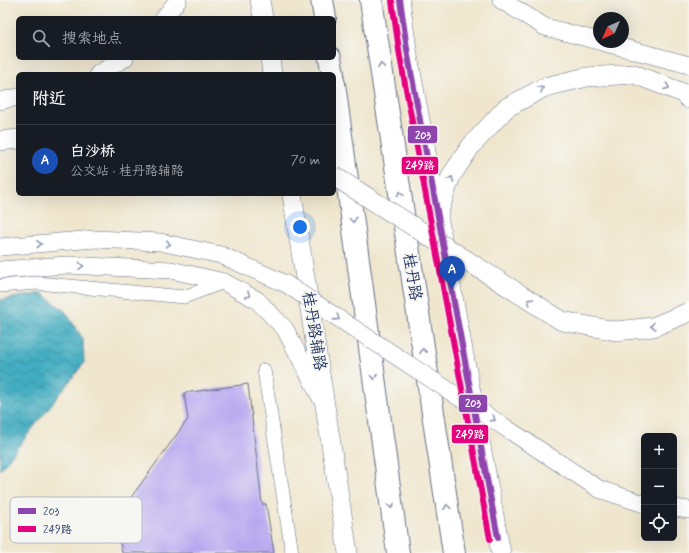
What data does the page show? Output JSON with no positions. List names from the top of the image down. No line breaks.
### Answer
{"streets":{"highway":["桂丹路"],"main road":["桂丹路辅路"]},"lines":["transit line 203","transit line 249路"],"legend":["203","249路"],"north":"bottom left","page":{"search":"搜索地点","heading":"附近","list":[{"mark":"A","name":"白沙桥","note":"公交站 · 桂丹路辅路","value":"70 m"}],"pins":"A","map_buttons":["+","−"]}}
